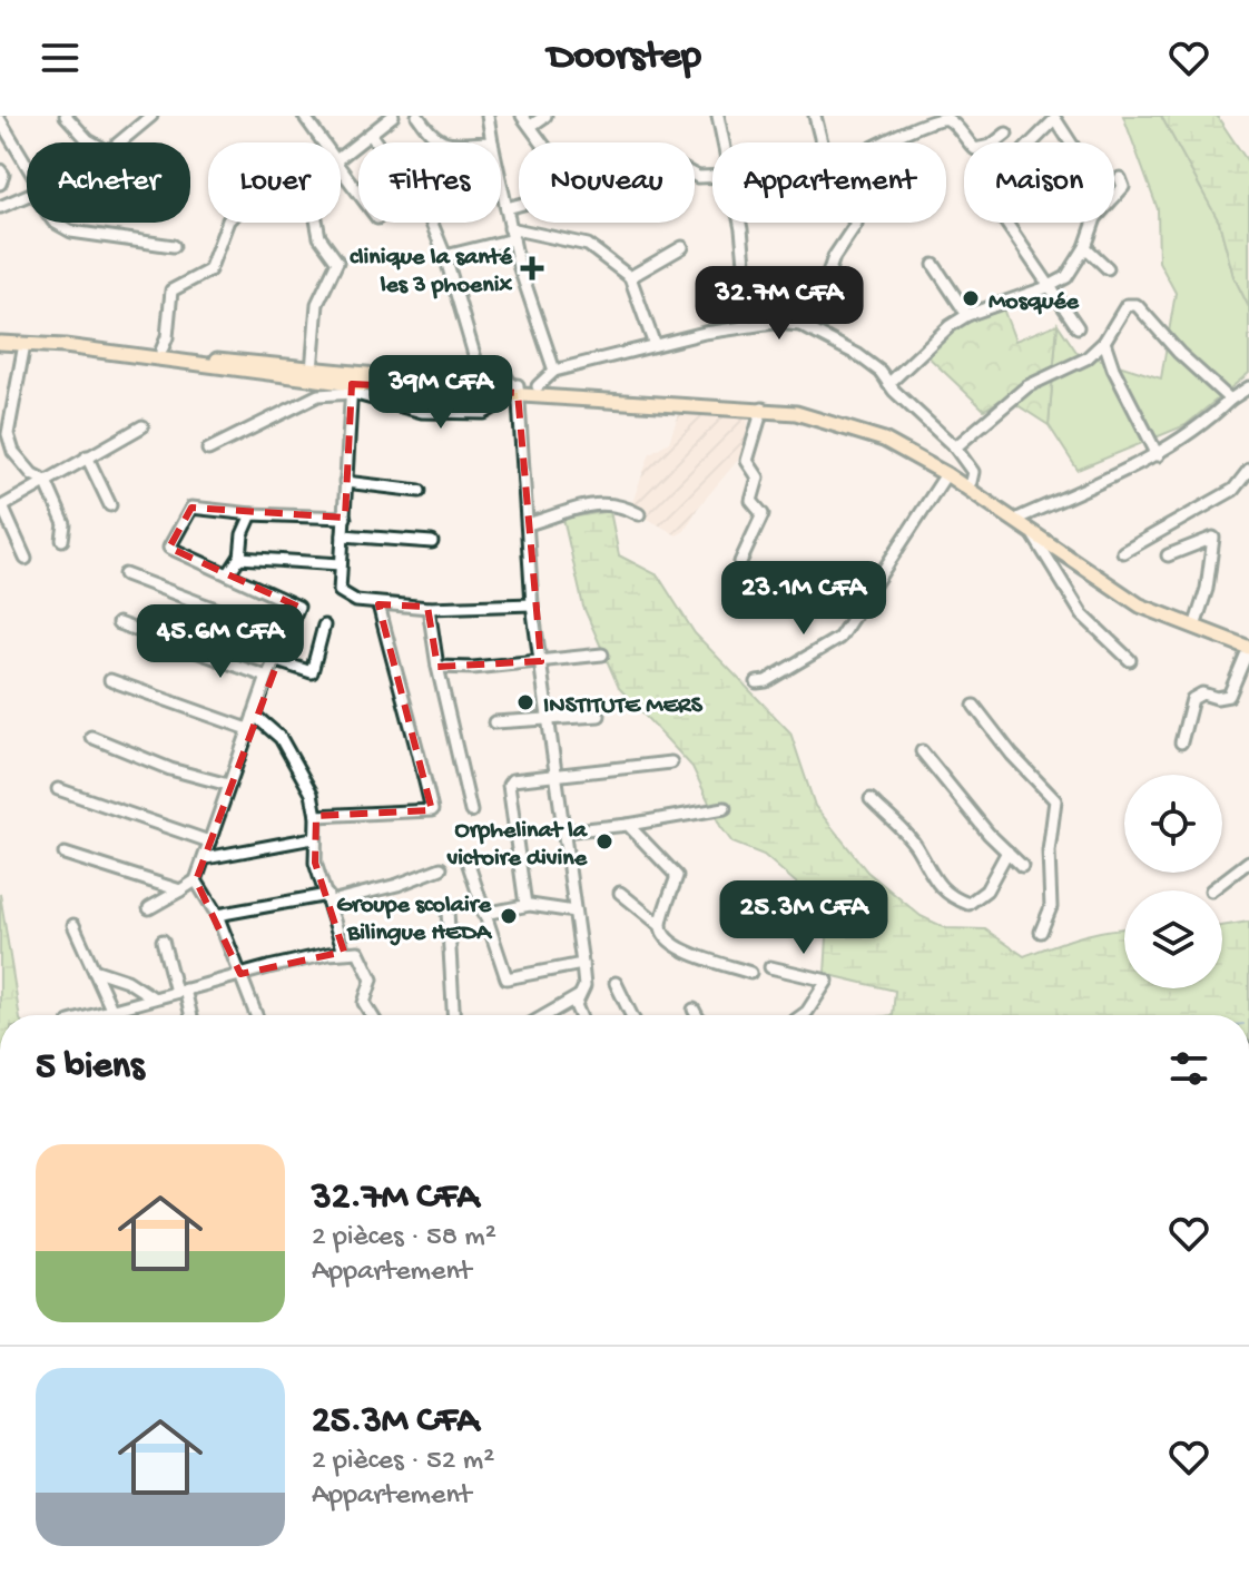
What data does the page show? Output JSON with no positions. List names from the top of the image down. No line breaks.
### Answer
{"places":{"health":["clinique la santé les 3 phoenix"],"other":["Mosquée","INSTITUTE MERS","Orphelinat la victoire divine","Groupe scolaire Bilingue HEDA"]},"page":{"header":"Doorstep","chip":["Acheter","Louer","Filtres","Nouveau","Appartement","Maison"],"price":["32.7M CFA","39M CFA","23.1M CFA","45.6M CFA","25.3M CFA"],"heading":"5 biens","list":[{"name":"32.7M CFA","note":"2 pièces · 58 m² · Appartement"},{"name":"25.3M CFA","note":"2 pièces · 52 m² · Appartement"}]}}
